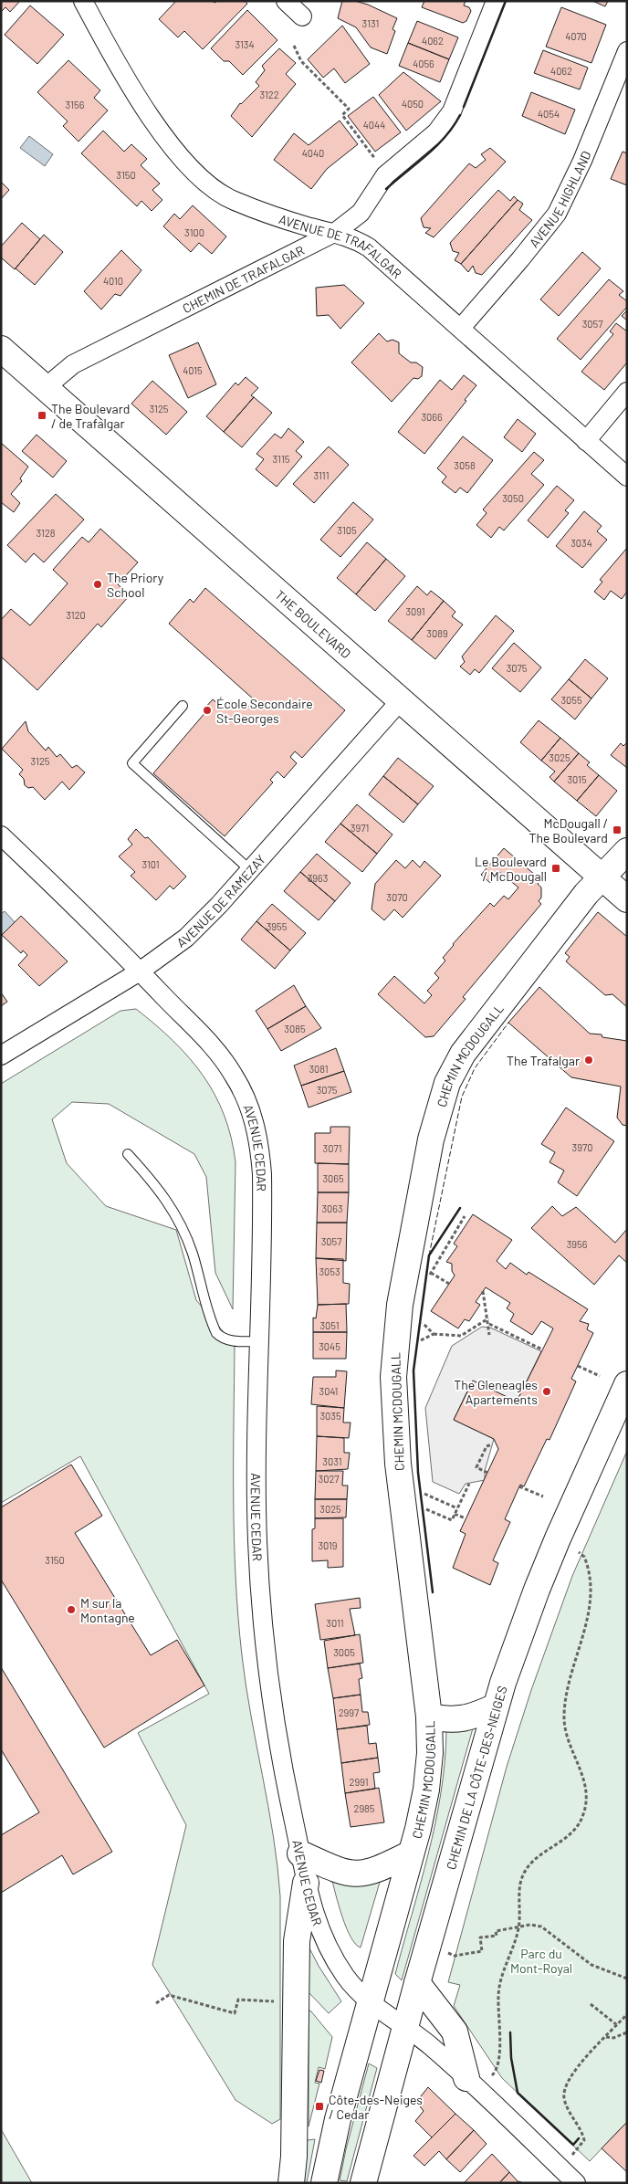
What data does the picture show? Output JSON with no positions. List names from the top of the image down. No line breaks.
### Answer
{"streets":{"main road":["THE BOULEVARD","CHEMIN MCDOUGALL","CHEMIN DE LA CÔTE-DES-NEIGES"],"street":["AVENUE HIGHLAND","AVENUE DE TRAFALGAR","CHEMIN DE TRAFALGAR","AVENUE DE RAMEZAY","AVENUE CEDAR"]},"crossings":[["AVENUE HIGHLAND","AVENUE DE TRAFALGAR"],["AVENUE DE TRAFALGAR","CHEMIN DE TRAFALGAR"],["CHEMIN DE TRAFALGAR","THE BOULEVARD"],["THE BOULEVARD","AVENUE DE RAMEZAY"],["THE BOULEVARD","CHEMIN MCDOUGALL"],["AVENUE DE RAMEZAY","AVENUE CEDAR"],["CHEMIN MCDOUGALL","AVENUE CEDAR"],["AVENUE CEDAR","CHEMIN DE LA CÔTE-DES-NEIGES"]],"parks":["Parc du Mont-Royal"],"places":{"transit":["The Boulevard / de Trafalgar","McDougall / The Boulevard","Le Boulevard / McDougall","Côte-des-Neiges / Cedar"],"other":["The Priory School","École Secondaire St-Georges","The Trafalgar","The Gleneagles Apartements","M sur la Montagne"]},"house_numbers":["3131","4070","4062","3134","4056","4062","3122","4050","3156","4054","4044","4040","3150","3100","4010","3057","4015","3125","3066","3115","3058","3111","3050","3105","3128","3034","3091","3120","3089","3075","3055","3025","3125","3015","3971","3101","3963","3070","3955","3085","3081","3075","3970","3071","3065","3063","3057","3956","3053","3051","3045","3041","3035","3031","3027","3025","3019","3150","3011","3005","2997","2991","2985"]}
